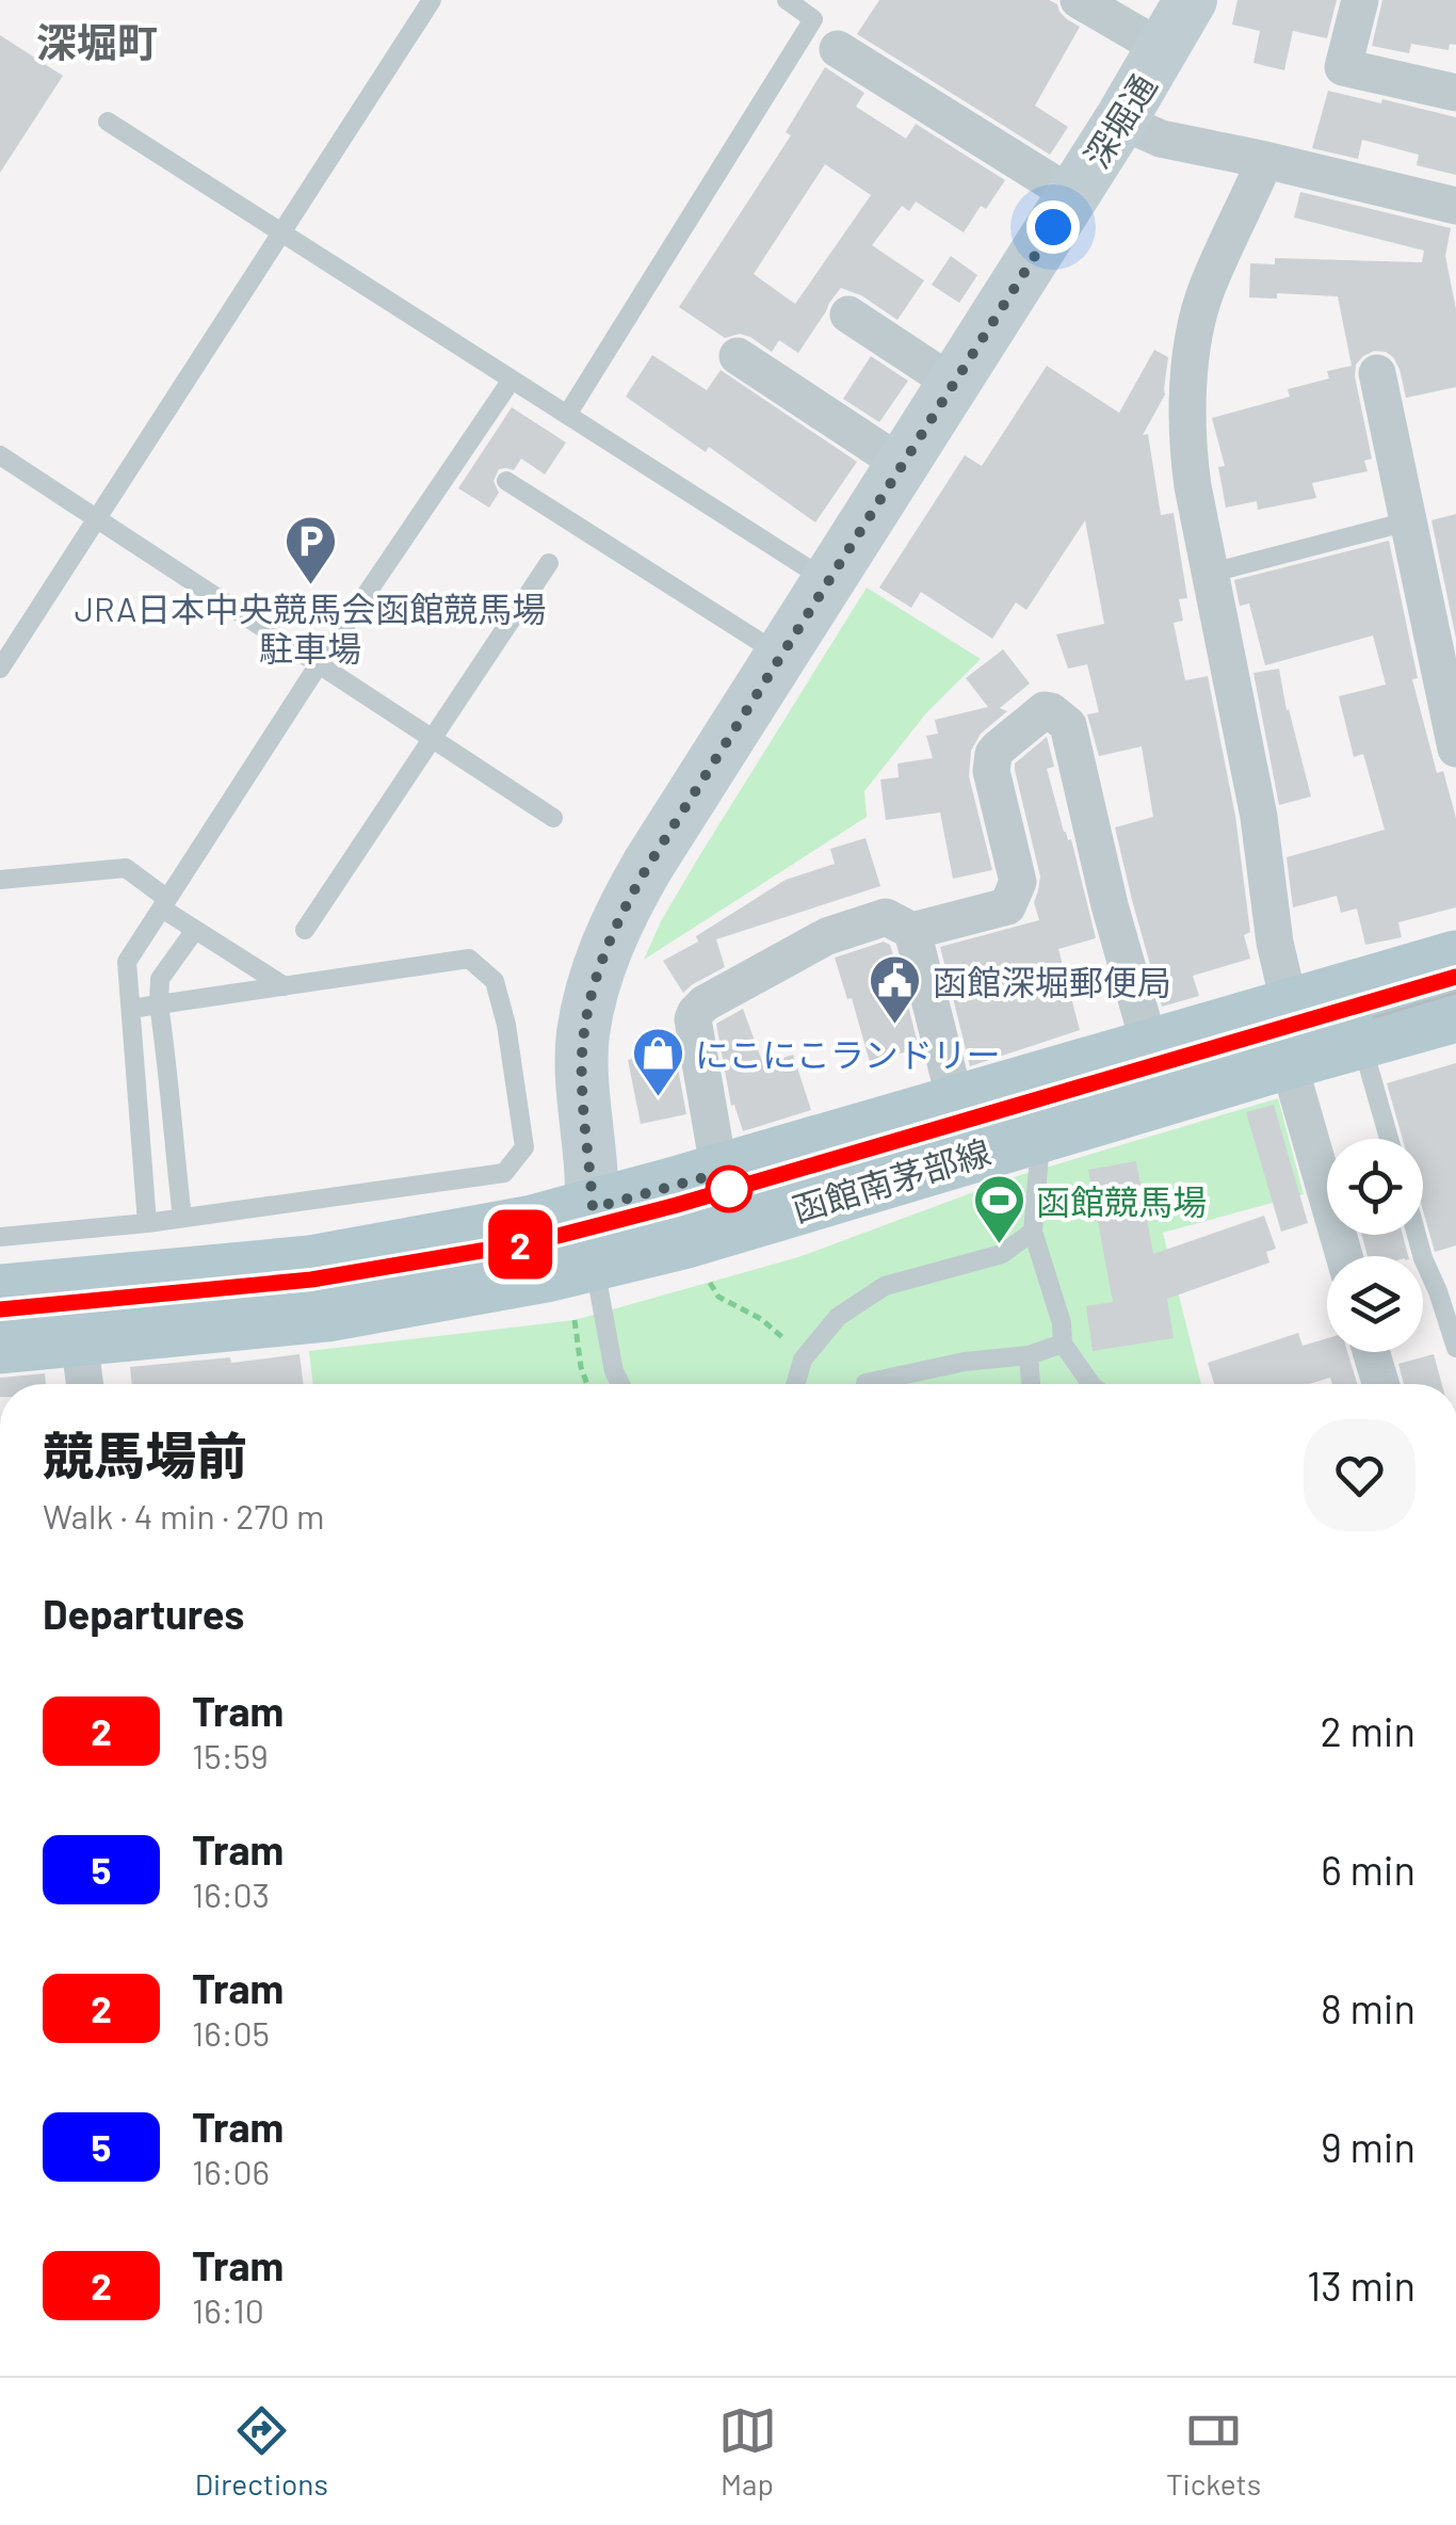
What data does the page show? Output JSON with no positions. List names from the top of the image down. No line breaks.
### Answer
{"streets":{"main road":["函館南茅部線"],"street":["深堀通"]},"crossings":[["深堀通","函館南茅部線"]],"districts":["深堀町"],"places":{"parking":["JRA日本中央競馬会函館競馬場 駐車場"],"public building":["函館深堀郵便局"],"shop":["にこにこランドリー"],"sports":["函館競馬場"]},"lines":["tram line 2"],"page":{"on_map":"2","heading":[["競馬場前","Walk · 4 min · 270 m"],"Departures"],"list":[{"mark":"2","name":"Tram","note":"15:59","value":"2 min"},{"mark":"5","name":"Tram","note":"16:03","value":"6 min"},{"mark":"2","name":"Tram","note":"16:05","value":"8 min"},{"mark":"5","name":"Tram","note":"16:06","value":"9 min"},{"mark":"2","name":"Tram","note":"16:10","value":"13 min"}],"tabs":["Directions","Map","Tickets"]}}
